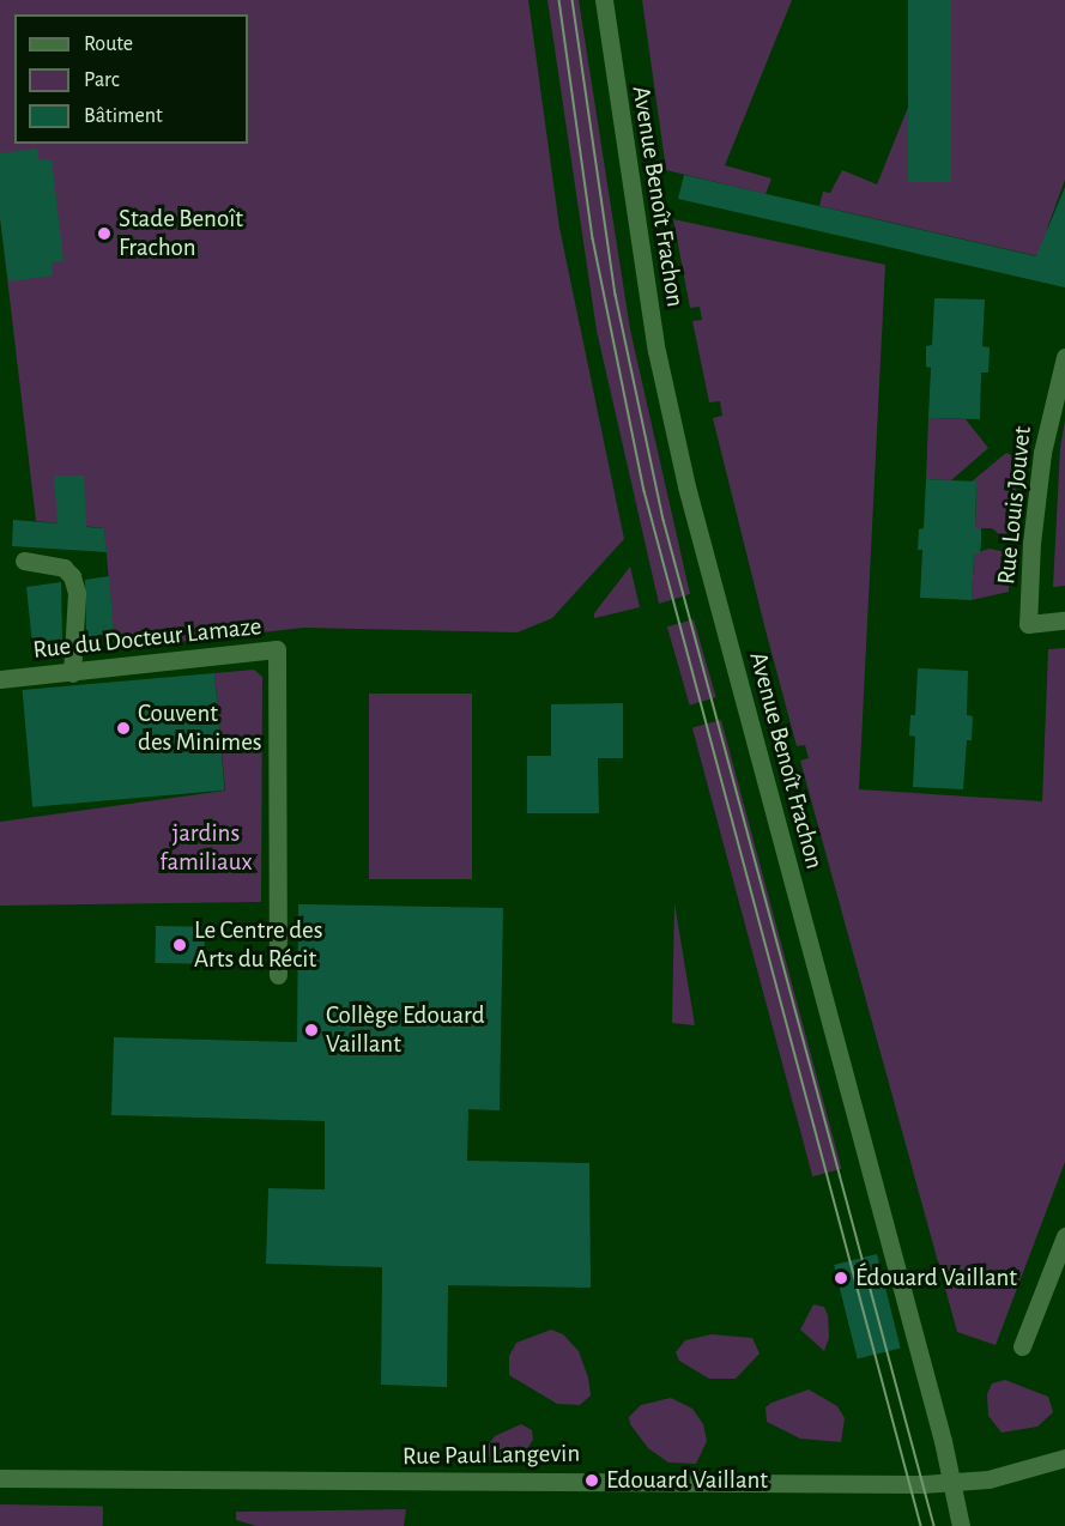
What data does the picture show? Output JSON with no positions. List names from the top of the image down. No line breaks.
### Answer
{"streets":{"street":["Avenue Benoît Frachon","Rue Louis Jouvet","Rue du Docteur Lamaze","Rue Paul Langevin"]},"crossings":[["Avenue Benoît Frachon","Rue Paul Langevin"]],"parks":["jardins familiaux"],"places":["Stade Benoît Frachon","Couvent des Minimes","Le Centre des Arts du Récit","Collège Edouard Vaillant","Édouard Vaillant","Edouard Vaillant"],"legend":["Route","Parc","Bâtiment"]}
